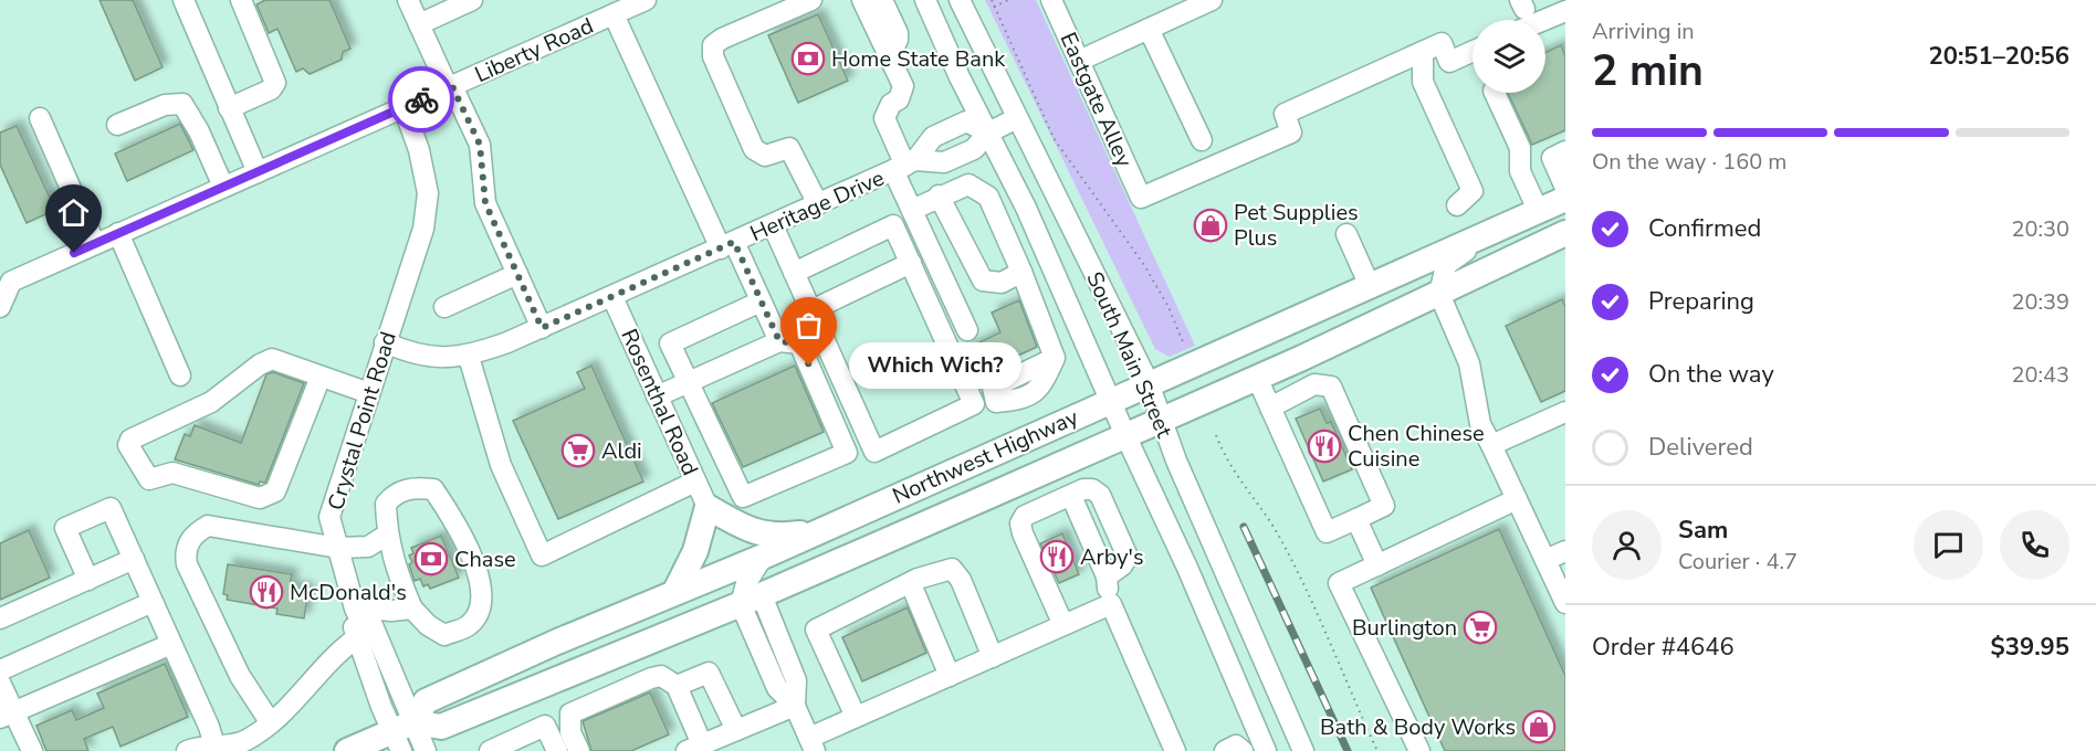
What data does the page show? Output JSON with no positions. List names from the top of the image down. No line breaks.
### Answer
{"streets":{"main road":["Northwest Highway"],"street":["Liberty Road","Eastgate Alley","Heritage Drive","South Main Street","Rosenthal Road","Crystal Point Road"]},"crossings":[["Liberty Road","Crystal Point Road"],["Heritage Drive","South Main Street"],["Heritage Drive","Rosenthal Road"],["Heritage Drive","Crystal Point Road"],["South Main Street","Northwest Highway"],["Crystal Point Road","Northwest Highway"]],"places":{"bank":["Home State Bank","Chase"],"shop":["Pet Supplies Plus","Bath & Body Works"],"other":["Which Wich?"],"restaurant":["Chen Chinese Cuisine","Arby's","McDonald's"],"supermarket":["Aldi","Burlington"]},"page":{"heading":["2 min","Arriving in","20:51–20:56"],"panel":["Sam","Courier · 4.7","Order #4646","$39.95"],"bar":"On the way · 160 m","list":[["Confirmed","20:30"],["Preparing","20:39"],["On the way","20:43"],"Delivered"],"bubble":"Which Wich?"}}
